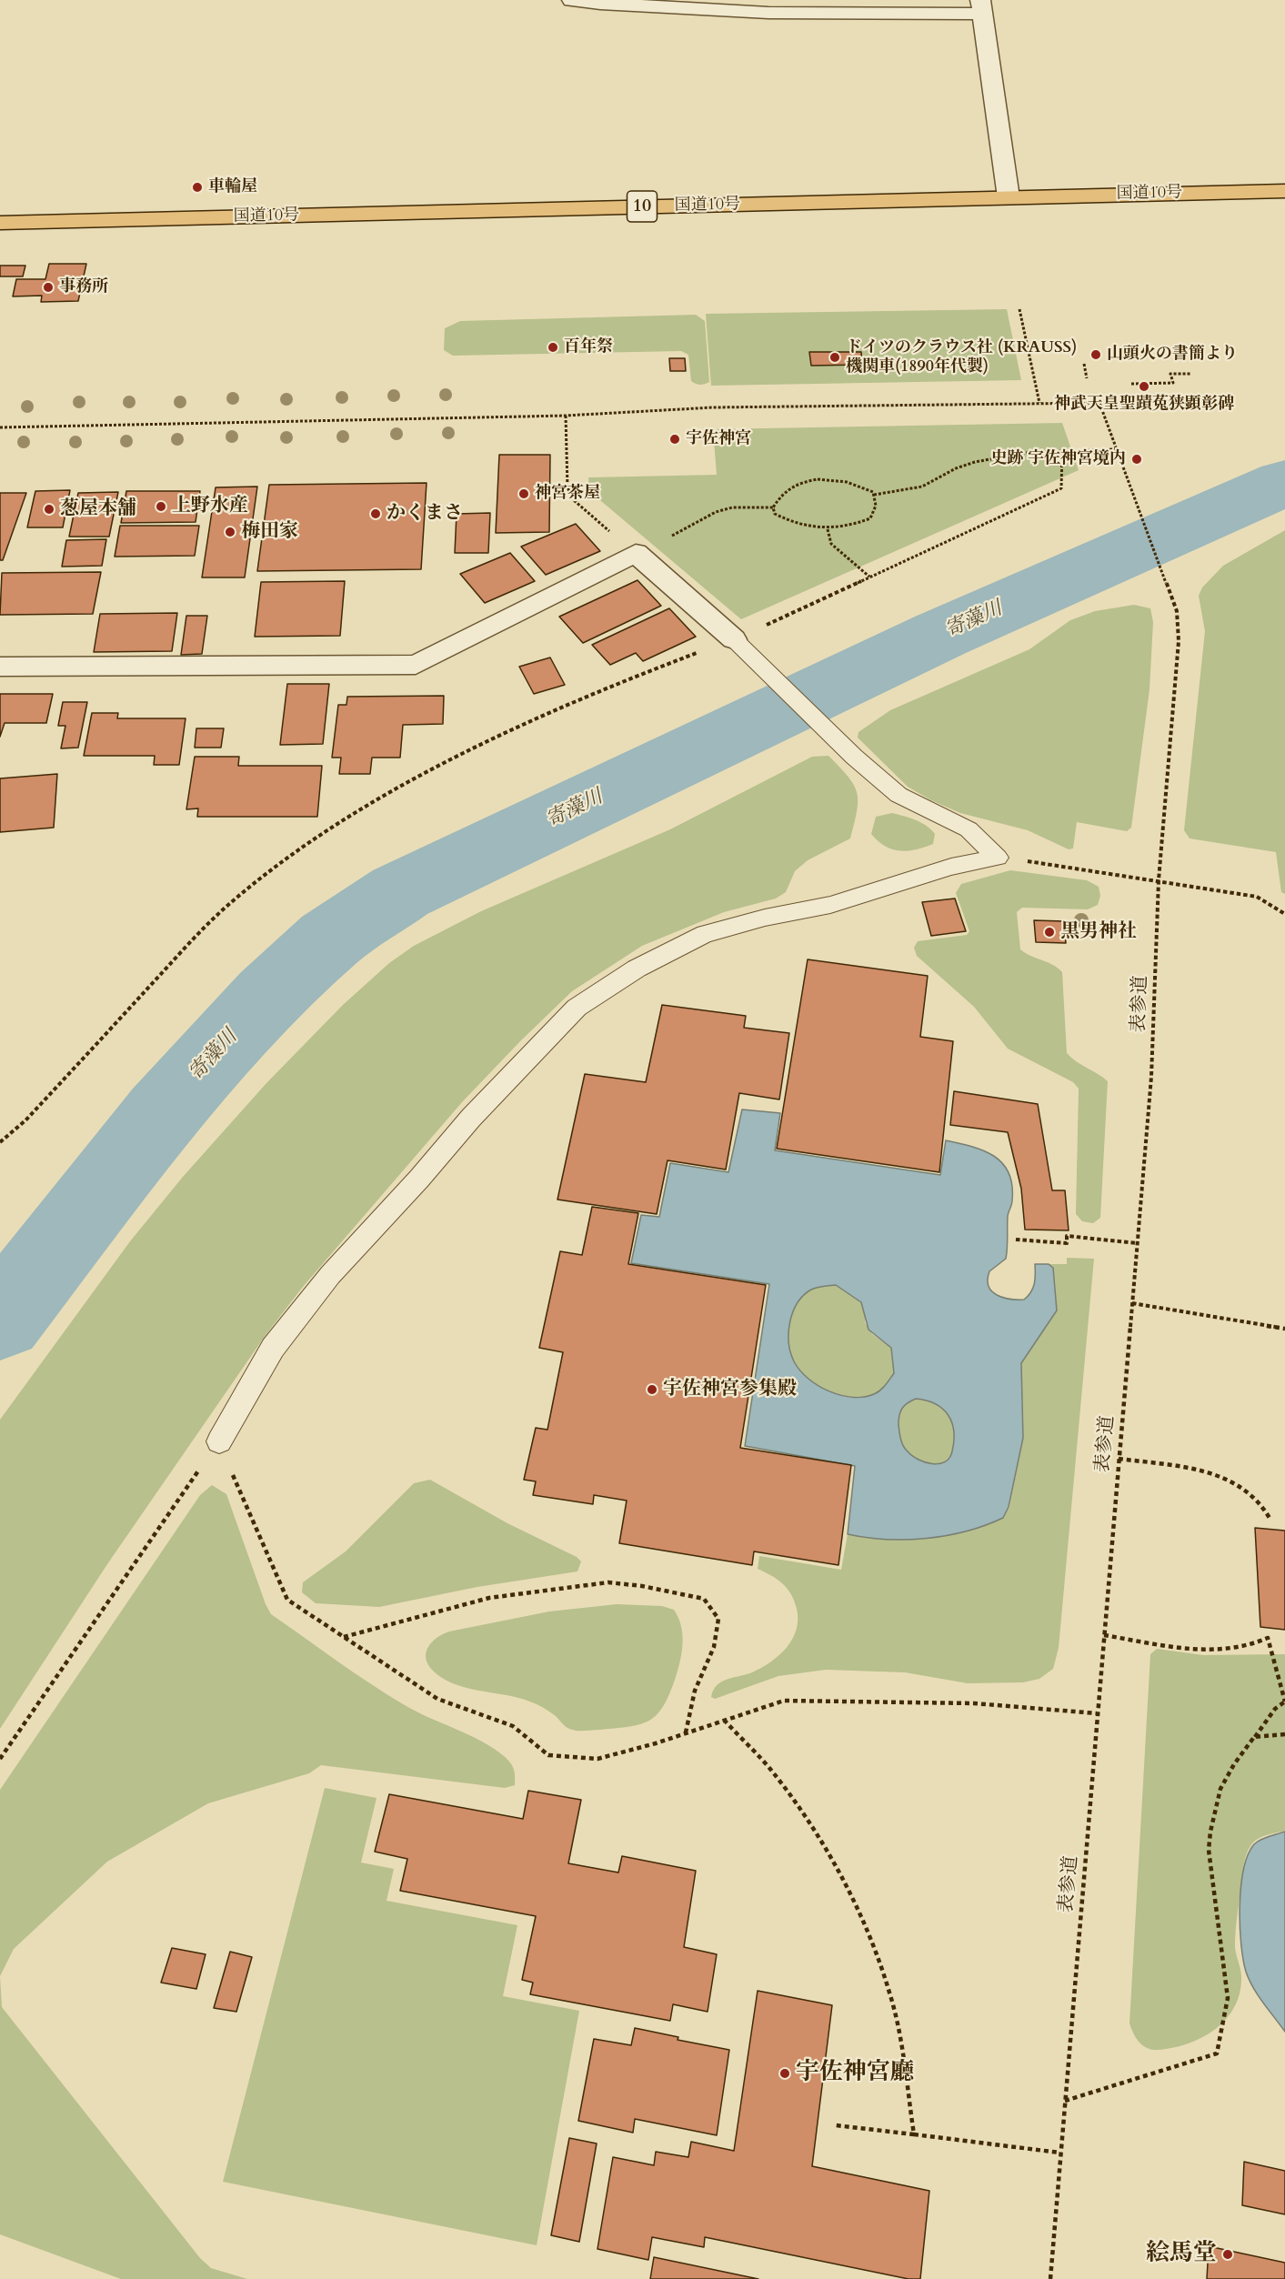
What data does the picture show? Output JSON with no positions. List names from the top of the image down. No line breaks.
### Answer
{"streets":{"highway":["国道10号","10"],"path":["表参道"]},"water":["寄藻川"],"places":["車輪屋","事務所","百年祭","山頭火の書簡より","ドイツのクラウス社 (KRAUSS) 機関車(1890年代製)","神武天皇聖蹟菟狭顕彰碑","宇佐神宮","史跡 宇佐神宮境内","神宮茶屋","上野水産","葱屋本舗","かくまさ","梅田家","黒男神社","宇佐神宮参集殿","宇佐神宮廳","絵馬堂"]}
